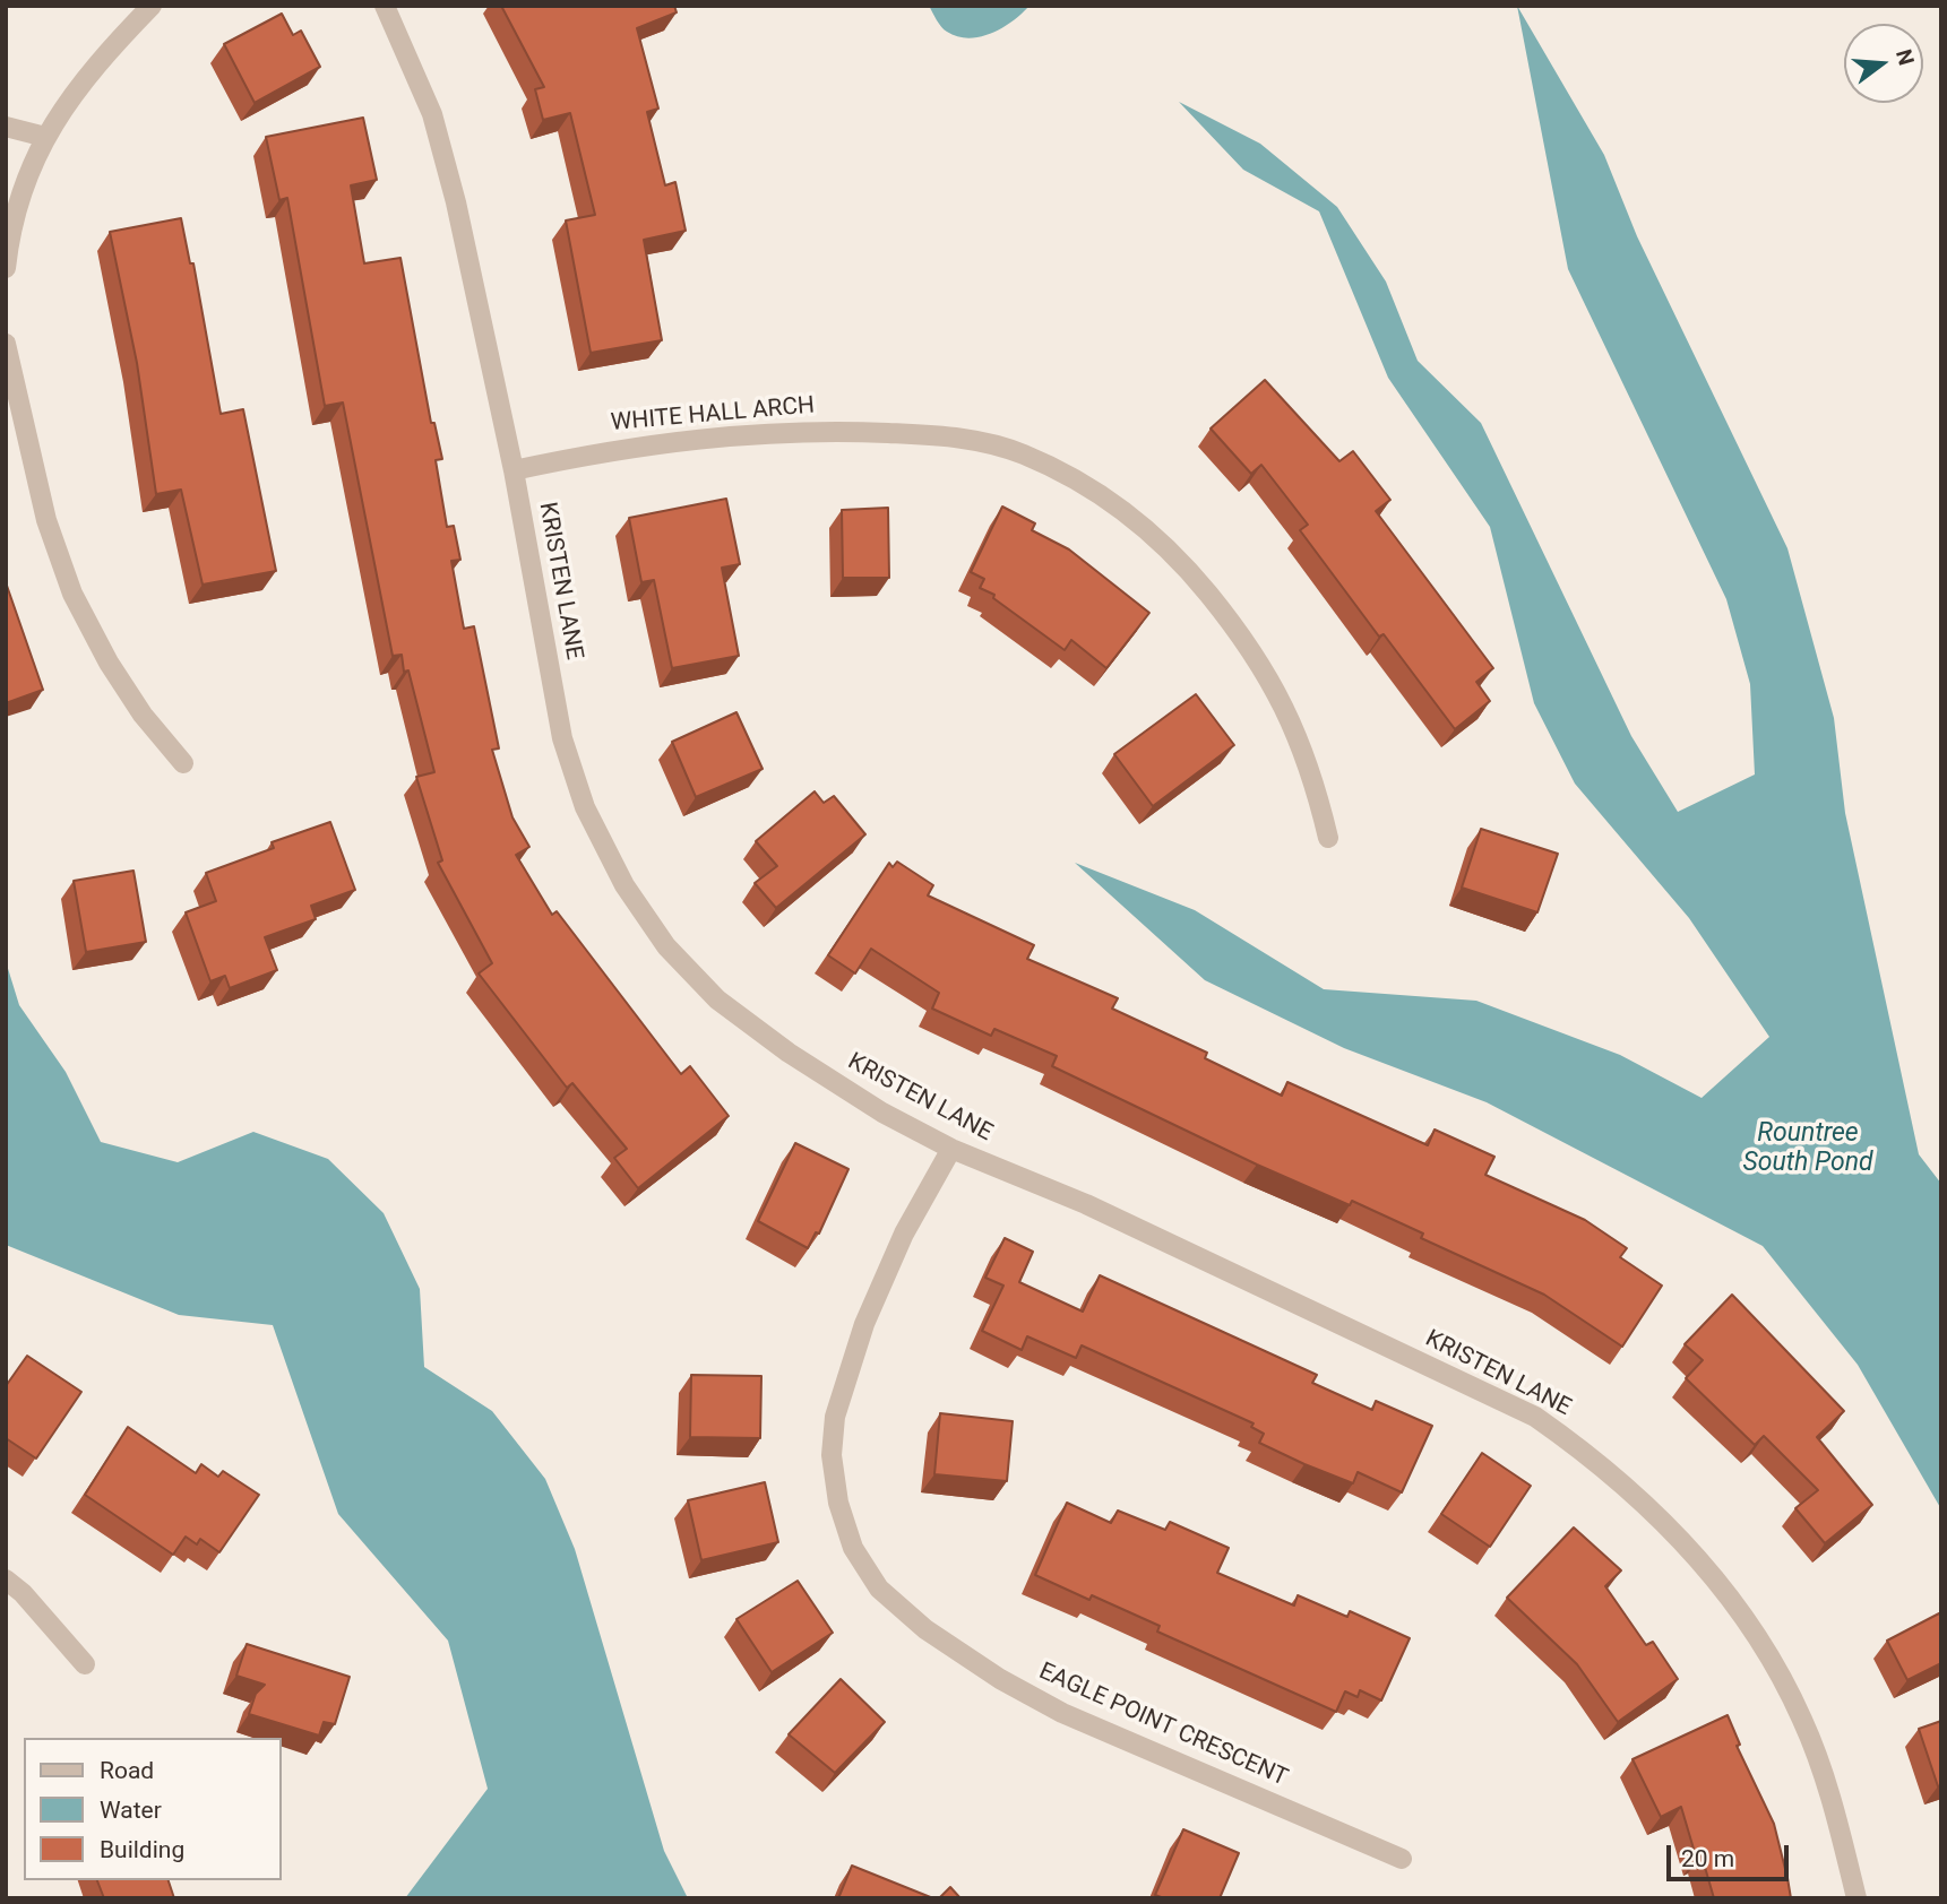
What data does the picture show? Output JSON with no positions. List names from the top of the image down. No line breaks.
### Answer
{"streets":{"street":["WHITE HALL ARCH","KRISTEN LANE","EAGLE POINT CRESCENT"]},"crossings":[["WHITE HALL ARCH","KRISTEN LANE"],["KRISTEN LANE","EAGLE POINT CRESCENT"]],"water":["Rountree South Pond"],"legend":["Road","Water","Building"],"scale_bar":"20 m","north":"right"}
